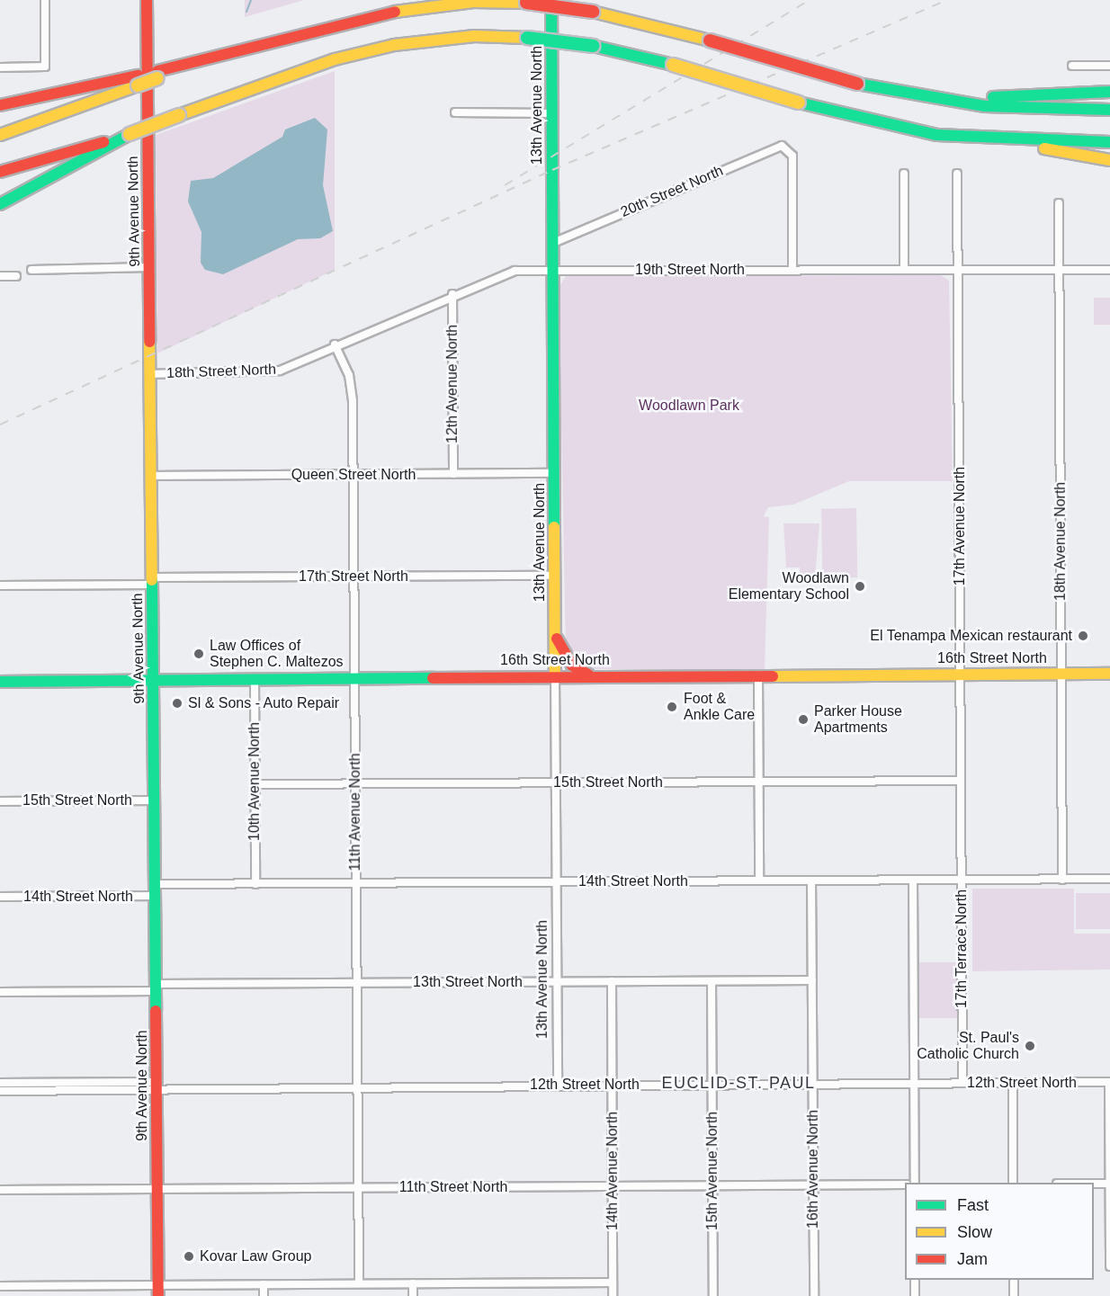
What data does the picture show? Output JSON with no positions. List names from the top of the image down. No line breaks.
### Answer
{"streets":{"main road":["13th Avenue North","9th Avenue North","16th Street North"],"street":["20th Street North","19th Street North","18th Street North","12th Avenue North","Queen Street North","17th Avenue North","18th Avenue North","17th Street North","10th Avenue North","15th Street North","11th Avenue North","14th Street North","17th Terrace North","13th Street North","12th Street North","16th Avenue North","14th Avenue North","15th Avenue North","11th Street North"]},"crossings":[["13th Avenue North","20th Street North"],["13th Avenue North","19th Street North"],["13th Avenue North","Queen Street North"],["13th Avenue North","17th Street North"],["13th Avenue North","16th Street North"],["13th Avenue North","15th Street North"],["13th Avenue North","14th Street North"],["13th Avenue North","13th Street North"],["13th Avenue North","12th Street North"],["20th Street North","19th Street North"],["9th Avenue North","18th Street North"],["9th Avenue North","Queen Street North"],["9th Avenue North","17th Street North"],["9th Avenue North","16th Street North"],["9th Avenue North","15th Street North"],["9th Avenue North","14th Street North"],["9th Avenue North","13th Street North"],["9th Avenue North","12th Street North"],["9th Avenue North","11th Street North"],["19th Street North","18th Street North"],["19th Street North","12th Avenue North"],["19th Street North","17th Avenue North"],["19th Street North","18th Avenue North"],["19th Street North","11th Avenue North"],["12th Avenue North","Queen Street North"],["Queen Street North","11th Avenue North"],["17th Avenue North","16th Street North"],["17th Avenue North","15th Street North"],["17th Avenue North","14th Street North"],["17th Avenue North","17th Terrace North"],["18th Avenue North","16th Street North"],["18th Avenue North","14th Street North"],["17th Street North","11th Avenue North"],["16th Street North","10th Avenue North"],["16th Street North","11th Avenue North"],["10th Avenue North","15th Street North"],["10th Avenue North","14th Street North"],["15th Street North","11th Avenue North"],["11th Avenue North","14th Street North"],["11th Avenue North","13th Street North"],["11th Avenue North","12th Street North"],["11th Avenue North","11th Street North"],["14th Street North","17th Terrace North"],["14th Street North","16th Avenue North"],["17th Terrace North","12th Street North"],["13th Street North","16th Avenue North"],["13th Street North","14th Avenue North"],["13th Street North","15th Avenue North"],["12th Street North","16th Avenue North"],["12th Street North","14th Avenue North"],["12th Street North","15th Avenue North"],["16th Avenue North","11th Street North"],["14th Avenue North","11th Street North"],["15th Avenue North","11th Street North"]],"districts":["EUCLID-ST. PAUL"],"parks":["Woodlawn Park"],"places":["Woodlawn Elementary School","El Tenampa Mexican restaurant","Law Offices of Stephen C. Maltezos","Sl & Sons - Auto Repair","Foot & Ankle Care","Parker House Apartments","St. Paul's Catholic Church","Kovar Law Group"],"legend":["Fast","Slow","Jam"]}
